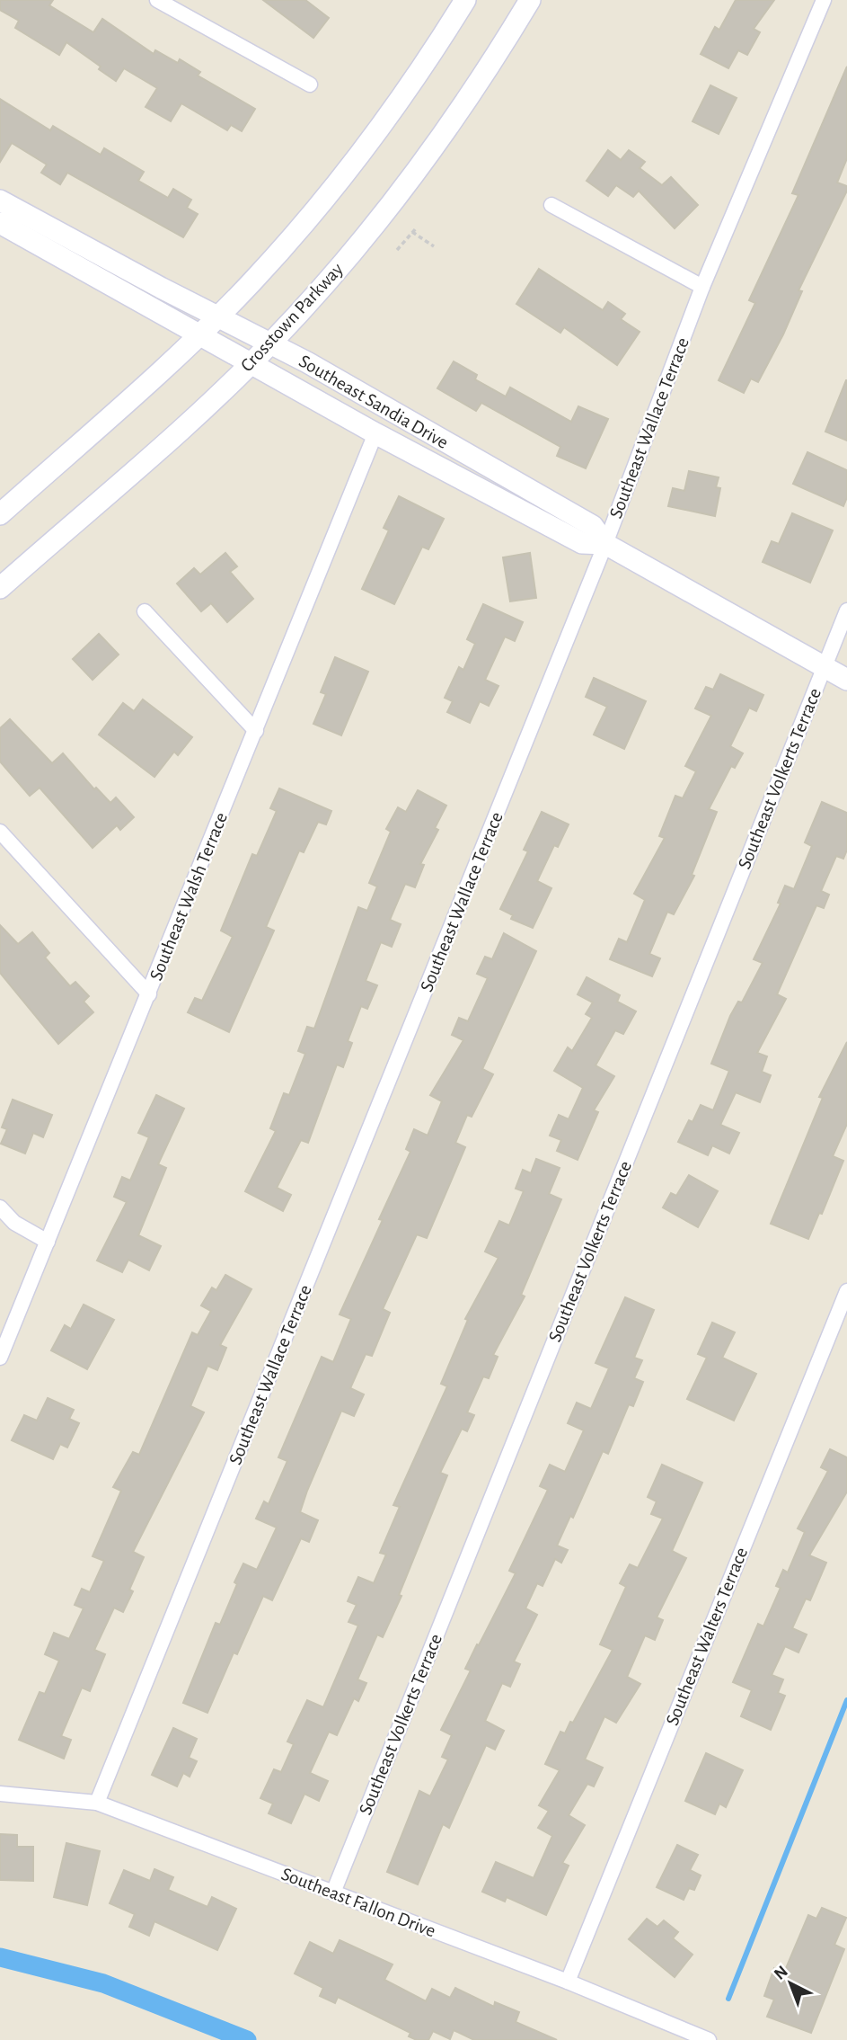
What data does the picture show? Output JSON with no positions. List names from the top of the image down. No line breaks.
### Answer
{"streets":{"street":["Crosstown Parkway","Southeast Sandia Drive","Southeast Wallace Terrace","Southeast Volkerts Terrace","Southeast Walsh Terrace","Southeast Walters Terrace","Southeast Fallon Drive"]},"crossings":[["Crosstown Parkway","Southeast Sandia Drive"],["Southeast Sandia Drive","Southeast Wallace Terrace"],["Southeast Sandia Drive","Southeast Volkerts Terrace"],["Southeast Sandia Drive","Southeast Walsh Terrace"],["Southeast Wallace Terrace","Southeast Fallon Drive"],["Southeast Volkerts Terrace","Southeast Fallon Drive"],["Southeast Walters Terrace","Southeast Fallon Drive"]],"north":"top left"}
